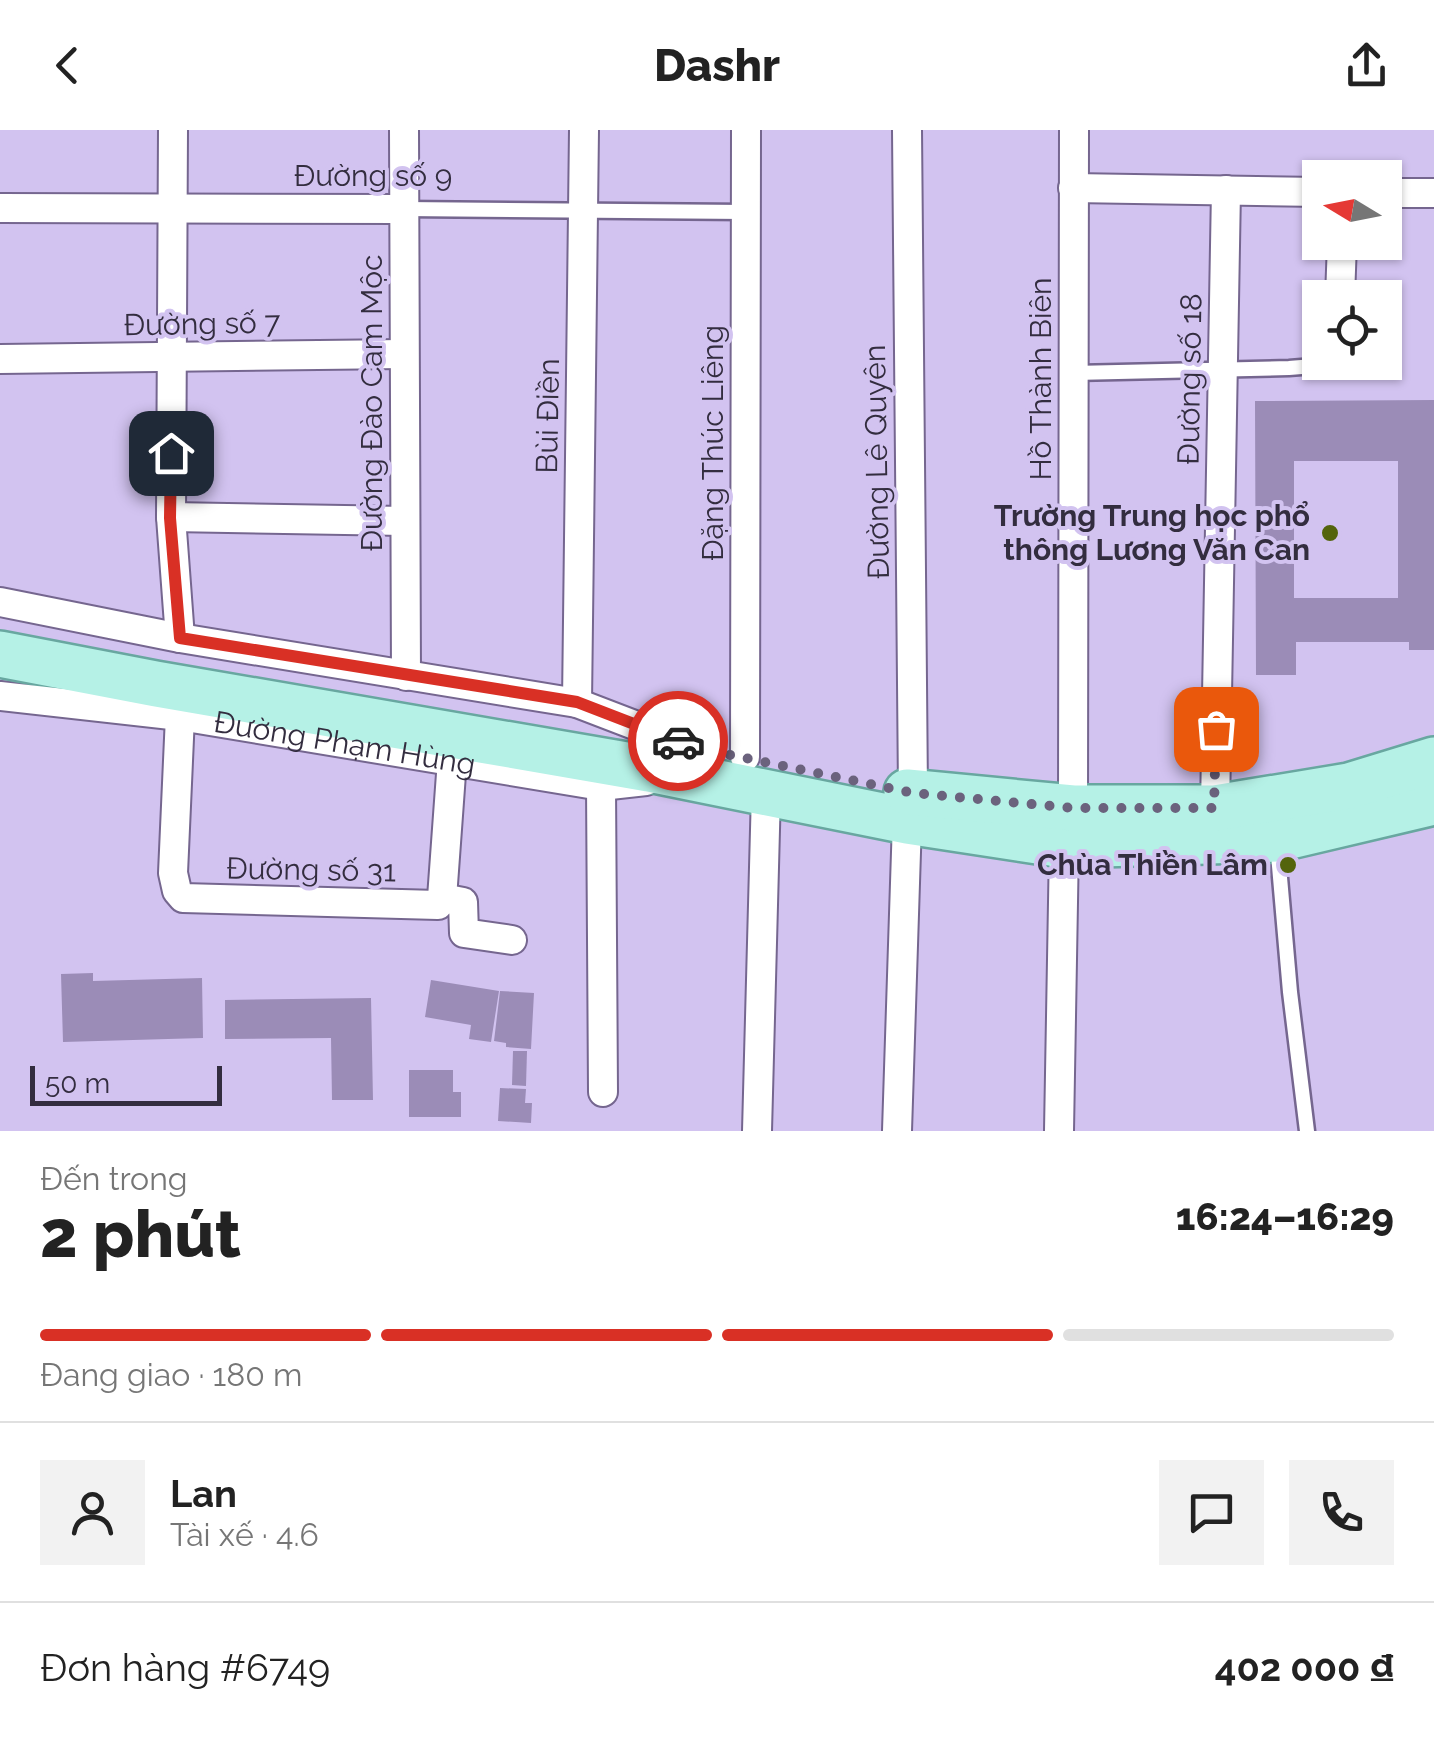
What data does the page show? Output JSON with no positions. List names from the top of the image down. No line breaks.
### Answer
{"streets":{"main road":["Đường Phạm Hùng"],"street":["Đường số 9","Đường số 7","Hồ Thành Biên","Đường số 18","Đường Đào Cam Mộc","Bùi Điền","Đặng Thúc Liêng","Đường Lê Quyên","Đường số 31"]},"crossings":[["Đường số 9","Đường Đào Cam Mộc"],["Đường số 9","Bùi Điền"],["Đường số 9","Đặng Thúc Liêng"],["Đường số 7","Đường Đào Cam Mộc"],["Hồ Thành Biên","Đường Phạm Hùng"],["Đường số 18","Đường Phạm Hùng"],["Đường Đào Cam Mộc","Đường Phạm Hùng"],["Bùi Điền","Đường Phạm Hùng"],["Đặng Thúc Liêng","Đường Phạm Hùng"],["Đường Lê Quyên","Đường Phạm Hùng"],["Đường Phạm Hùng","Đường số 31"]],"places":["Trường Trung học phổ thông Lương Văn Can","Chùa Thiền Lâm"],"scale_bar":"50 m","north":"left","page":{"header":"Dashr","scale":"50 m","heading":["2 phút","Đến trong","16:24–16:29"],"panel":["Lan","Tài xế · 4.6","Đơn hàng #6749","402 000 ₫"],"bar":"Đang giao · 180 m"}}
